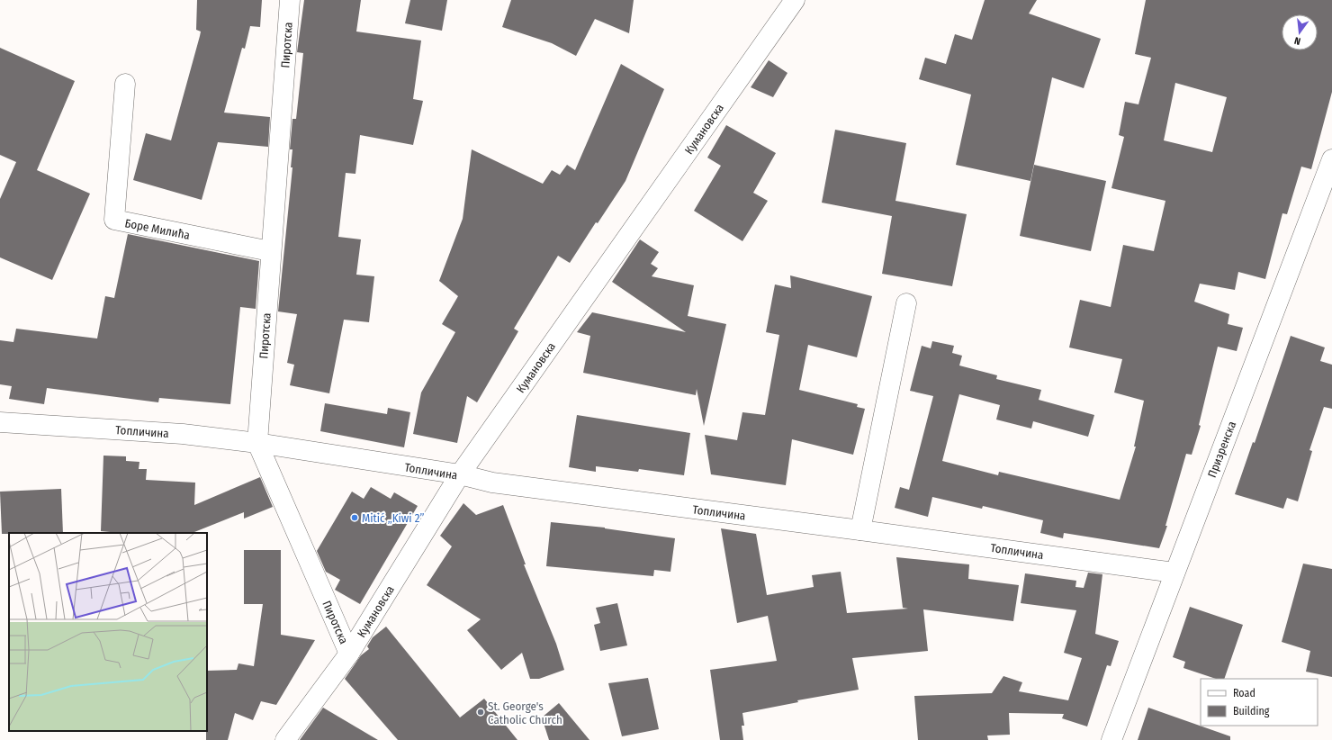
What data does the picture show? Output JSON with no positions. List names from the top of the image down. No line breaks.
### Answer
{"streets":{"street":["Пиротска","Кумановска","Боре Милића","Топличина","Призренска"]},"crossings":[["Пиротска","Кумановска"],["Пиротска","Боре Милића"],["Пиротска","Топличина"],["Кумановска","Топличина"],["Топличина","Призренска"]],"places":["Mitić „Kiwi 2”","St. George's Catholic Church"],"legend":["Road","Building"],"north":"bottom"}
